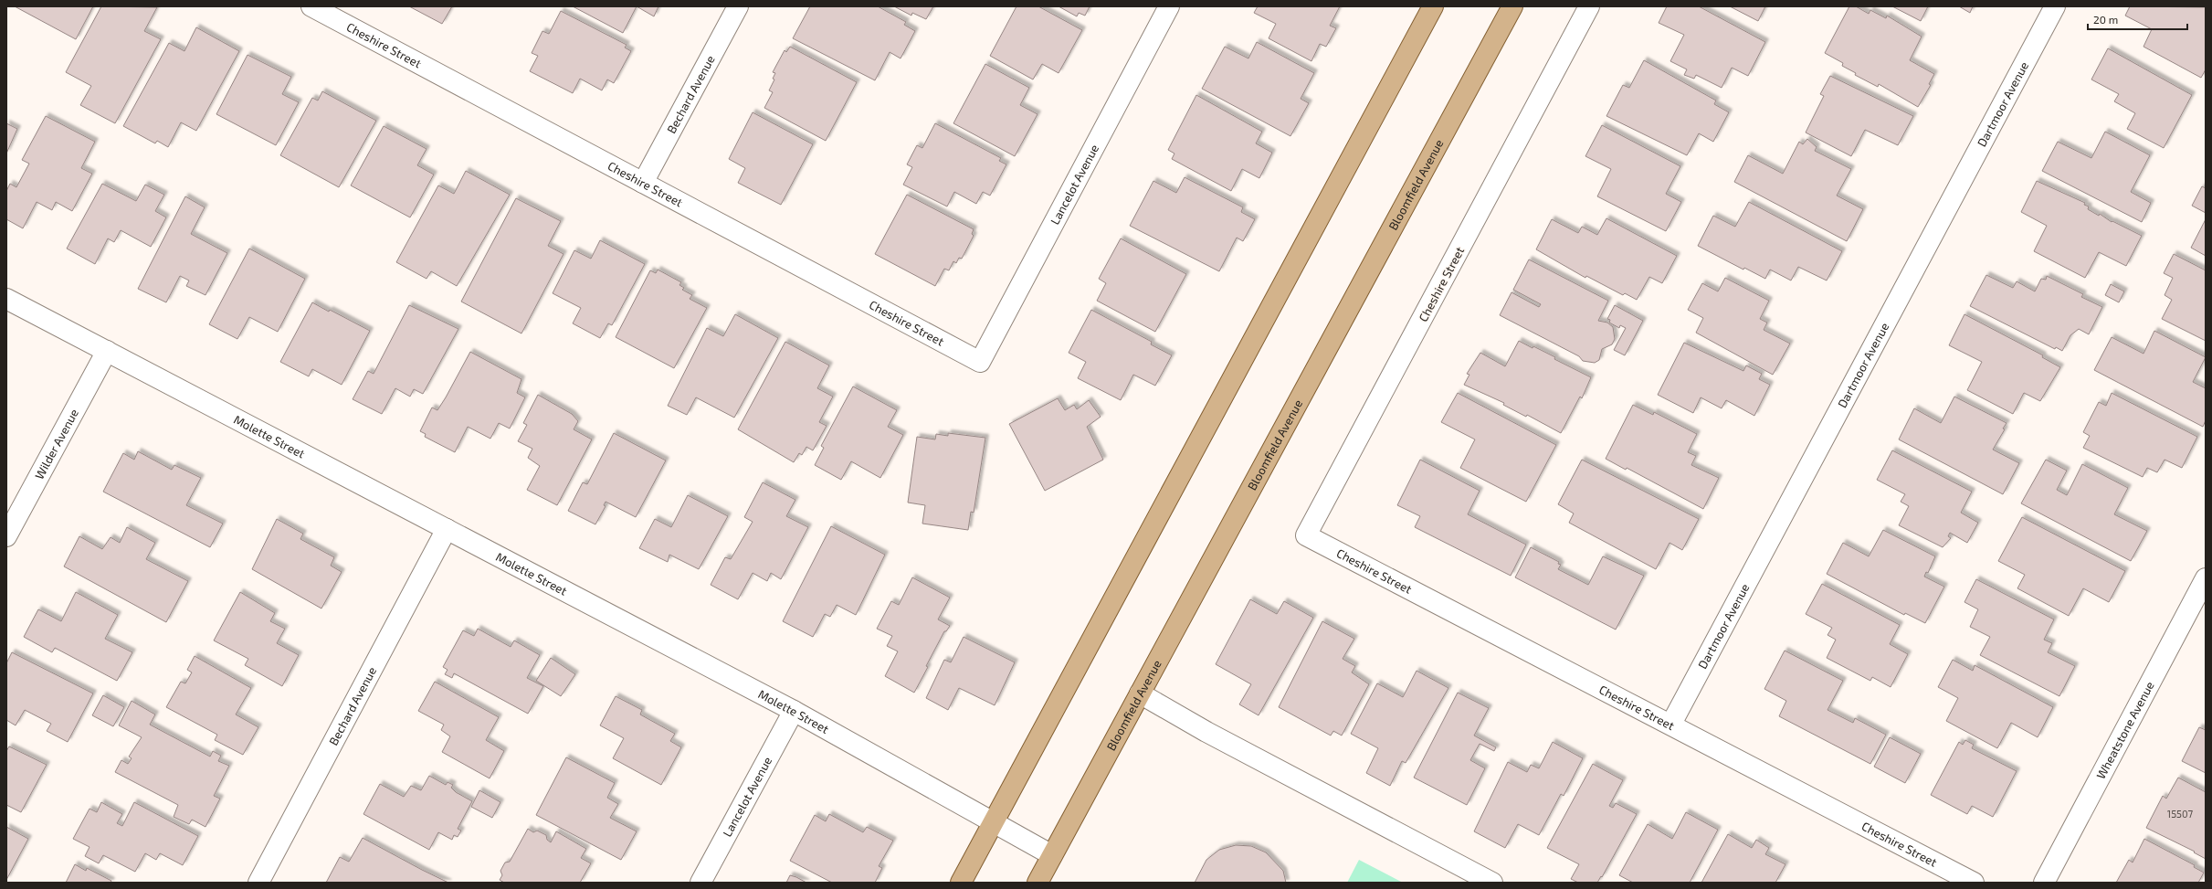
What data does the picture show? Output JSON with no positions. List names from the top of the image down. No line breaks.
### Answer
{"streets":{"main road":["Bloomfield Avenue"],"street":["Cheshire Street","Bechard Avenue","Dartmoor Avenue","Lancelot Avenue","Molette Street","Wilder Avenue","Wheatstone Avenue"]},"crossings":[["Cheshire Street","Bechard Avenue"],["Cheshire Street","Dartmoor Avenue"],["Cheshire Street","Lancelot Avenue"],["Bechard Avenue","Molette Street"],["Bloomfield Avenue","Molette Street"],["Lancelot Avenue","Molette Street"],["Molette Street","Wilder Avenue"]],"house_numbers":["15507"],"scale_bar":"20 m"}
